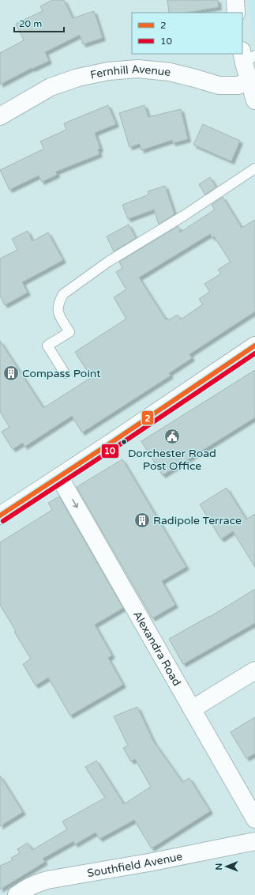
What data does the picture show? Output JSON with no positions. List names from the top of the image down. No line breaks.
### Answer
{"streets":{"street":["Fernhill Avenue","Alexandra Road","Southfield Avenue"]},"one_way":["Alexandra Road"],"places":{"building":["Compass Point","Radipole Terrace"],"public building":["Dorchester Road Post Office"]},"lines":["transit line 2","transit line 10"],"legend":["2","10"],"scale_bar":"20 m","north":"left"}
